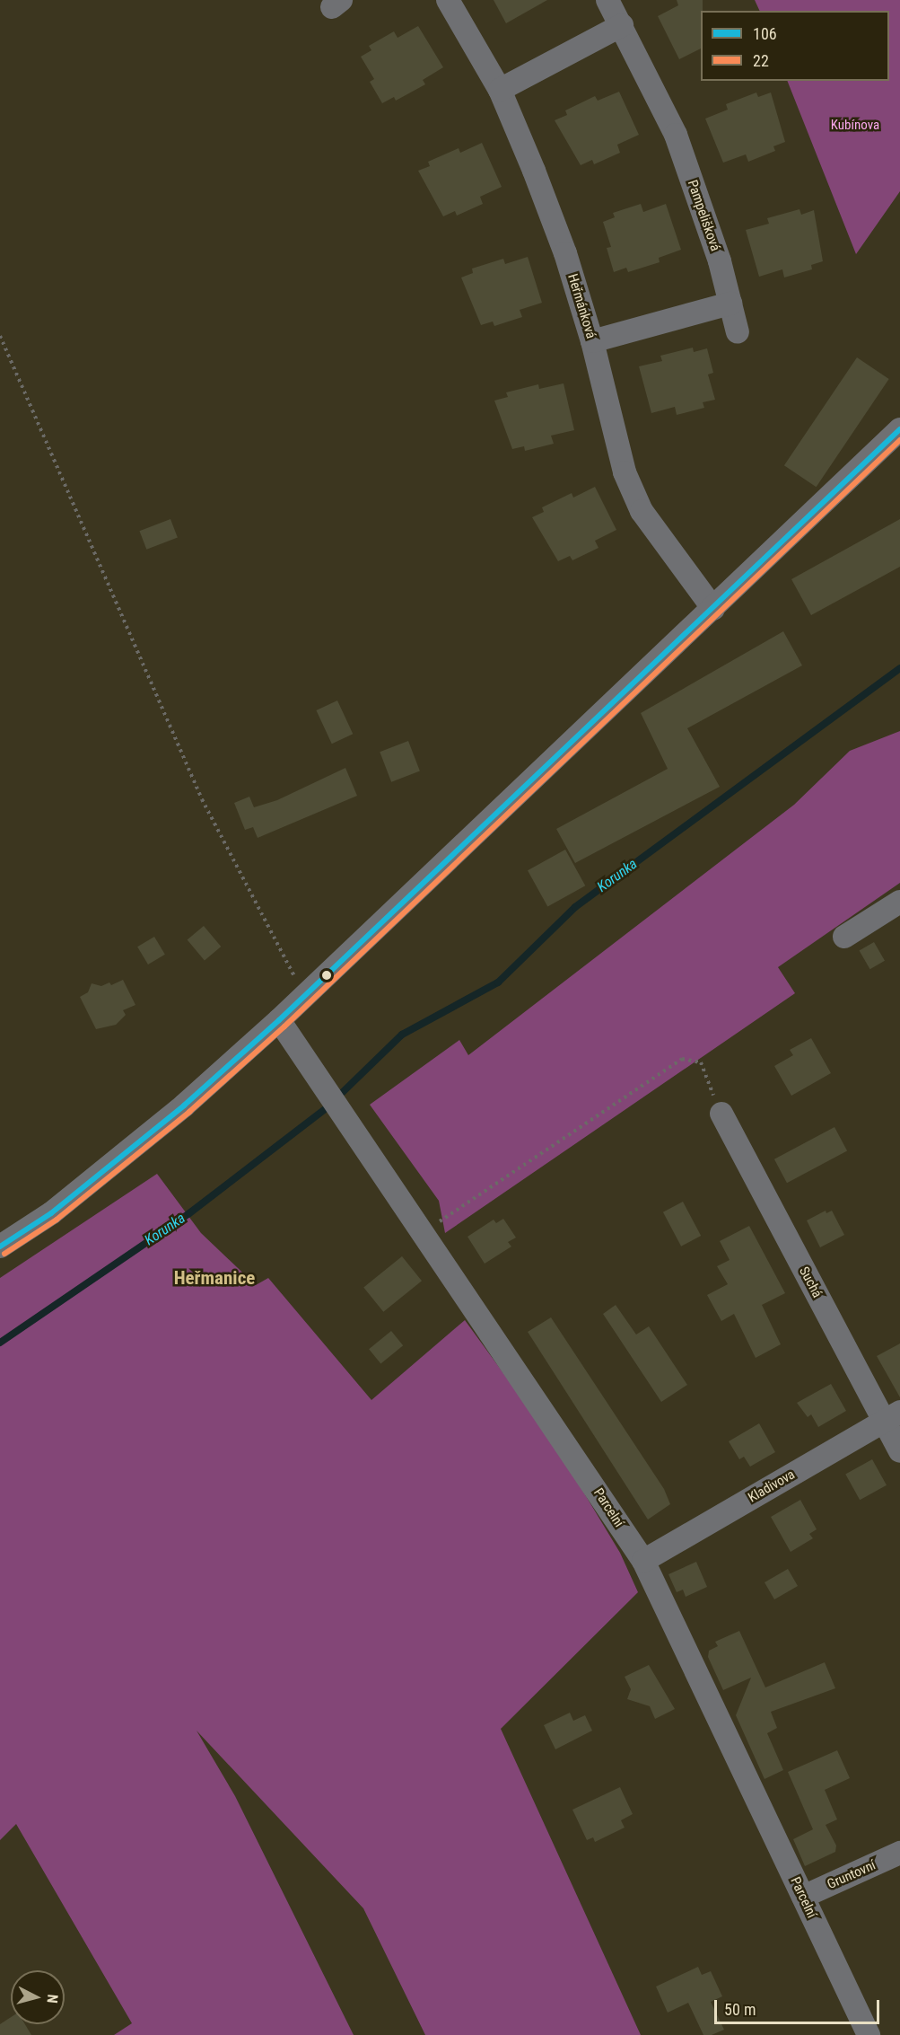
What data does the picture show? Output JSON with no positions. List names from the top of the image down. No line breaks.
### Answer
{"streets":{"street":["Pampelišková","Heřmánková","Suchá","Kladivova","Parcelní","Gruntovní"]},"crossings":[["Suchá","Kladivova"],["Kladivova","Parcelní"],["Parcelní","Gruntovní"]],"districts":["Heřmanice"],"water":["Korunka"],"parks":["Kubínova"],"lines":["transit line 106","transit line 22"],"legend":["106","22"],"scale_bar":"50 m","north":"right"}
